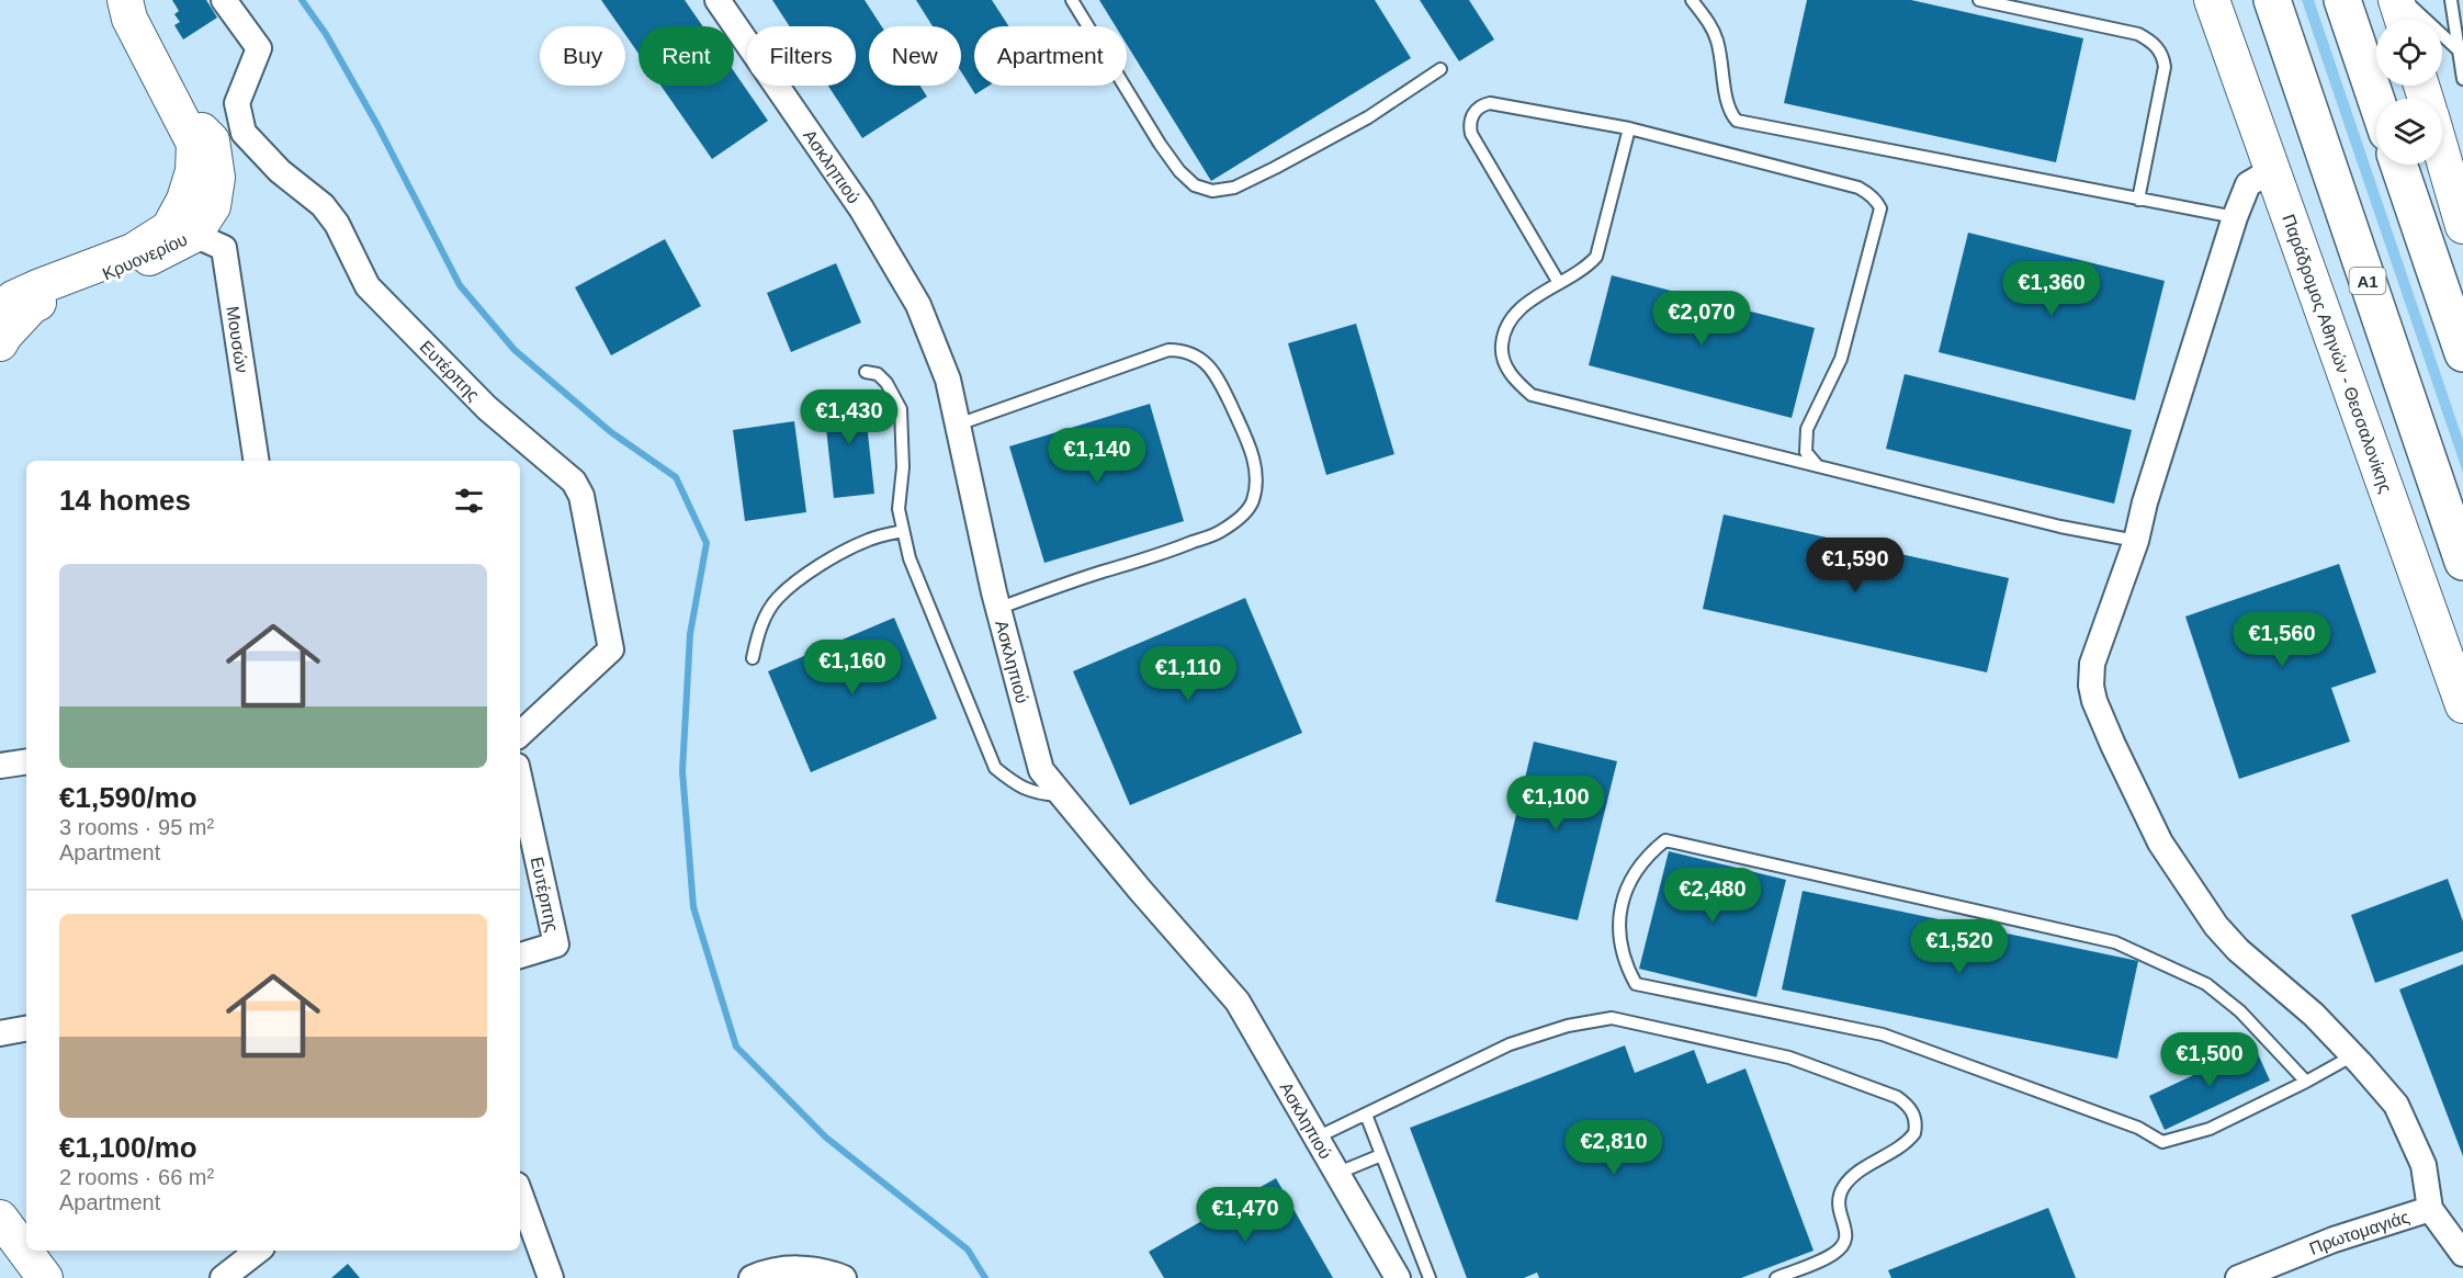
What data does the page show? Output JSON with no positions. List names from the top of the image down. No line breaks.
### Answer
{"streets":{"highway":["Α1"],"main road":["Κρυονερίου","Παράδρομος Αθηνών - Θεσσαλονίκης"],"street":["Ασκληπιού","Μουσών","Ευτέρπης","Πρωτομαγιάς"]},"crossings":[["Κρυονερίου","Μουσών"]],"page":{"chip":["Buy","Rent","Filters","New","Apartment"],"price":["€1,360","€2,070","€1,430","€1,140","€1,590","€1,560","€1,160","€1,110","€1,100","€2,480","€1,520","€1,500","€2,810","€1,470"],"heading":"14 homes","list":[{"name":"€1,590/mo","note":"3 rooms · 95 m² · Apartment"},{"name":"€1,100/mo","note":"2 rooms · 66 m² · Apartment"}]}}
